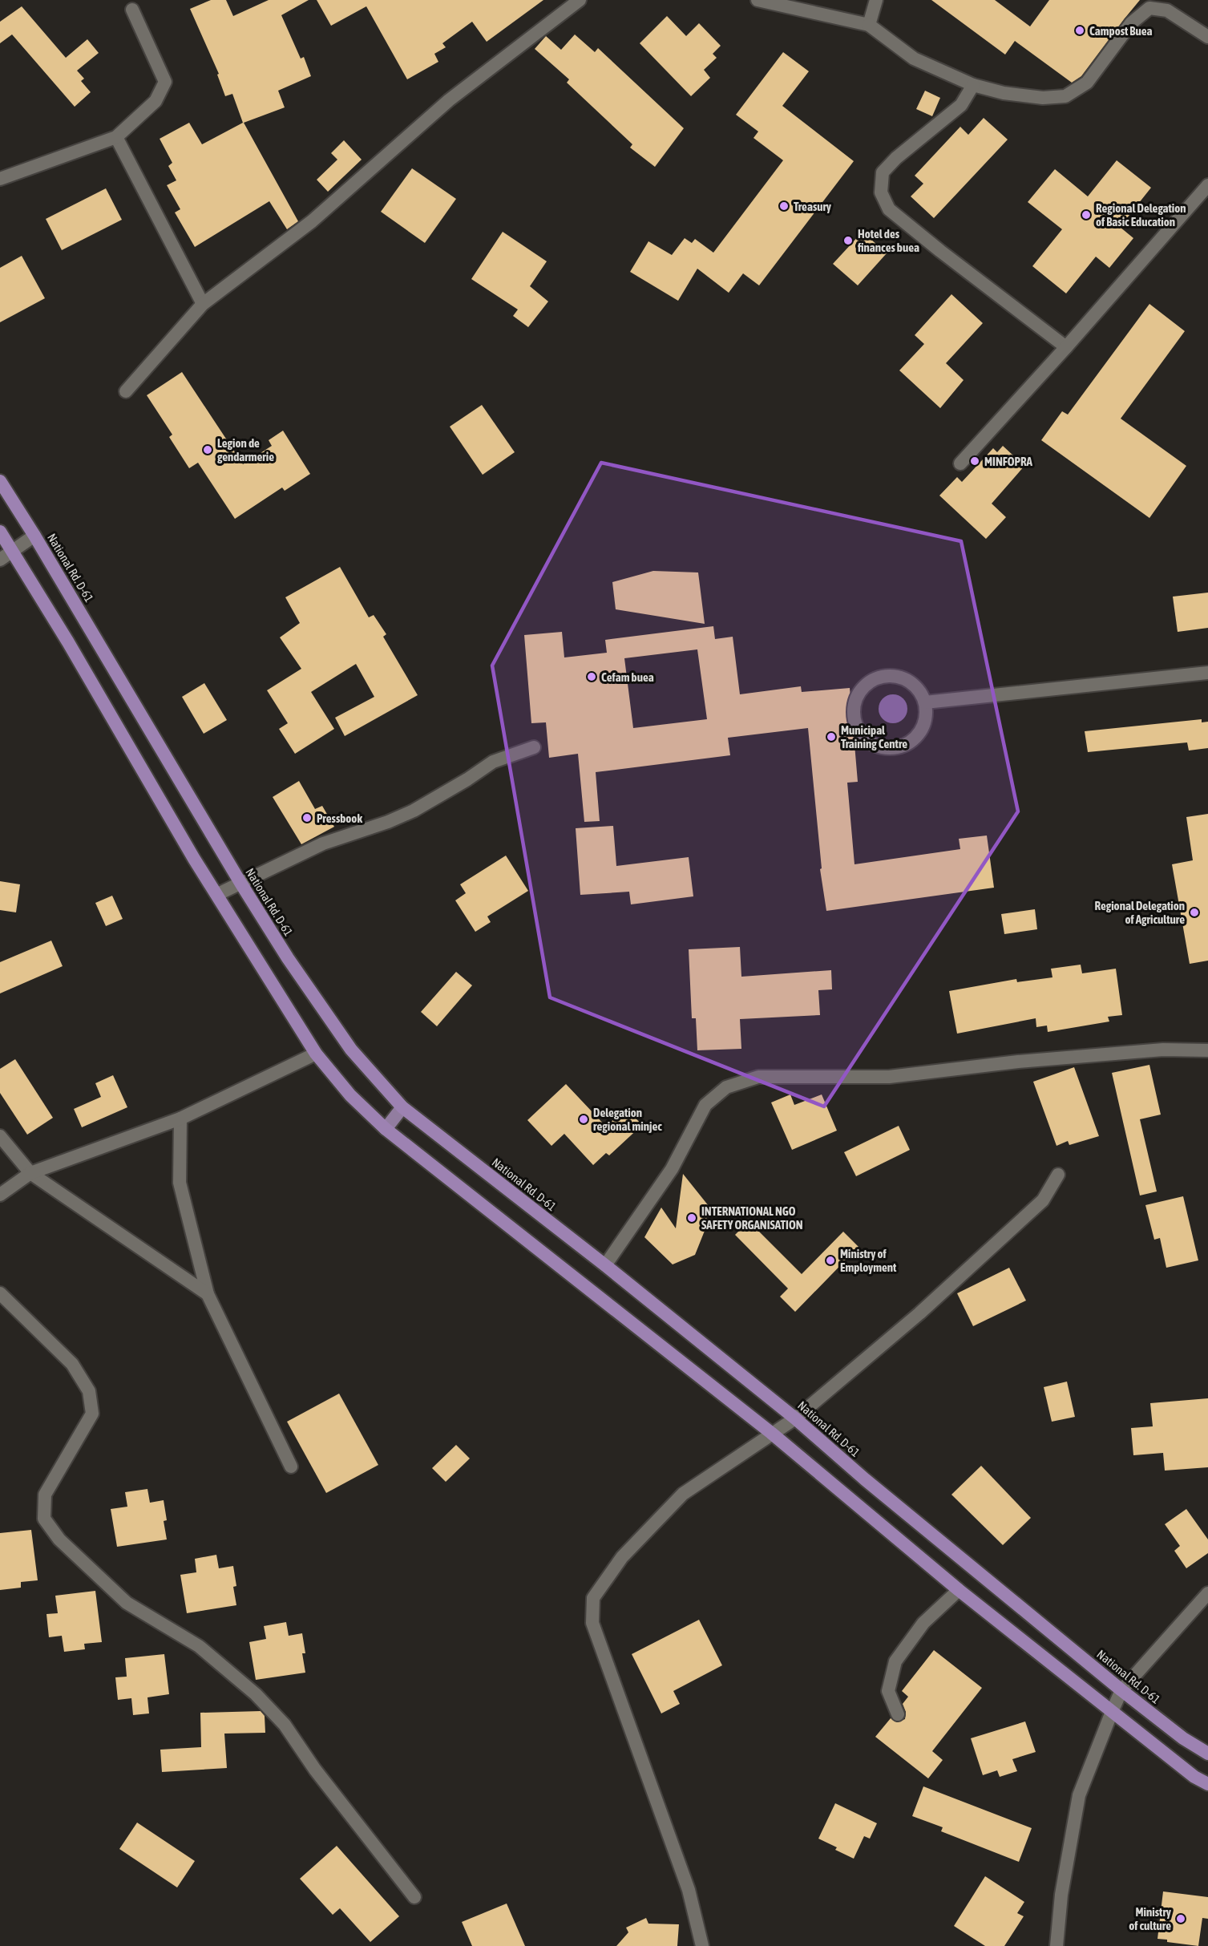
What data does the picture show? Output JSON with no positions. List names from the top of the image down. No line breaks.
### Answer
{"streets":{"highway":["National Rd. D-61"]},"places":["Campost Buea","Treasury","Regional Delegation of Basic Education","Hotel des finances buea","Legion de gendarmerie","MINFOPRA","Cefam buea","Municipal Training Centre","Pressbook","Regional Delegation of Agriculture","Delegation regional minjec","INTERNATIONAL NGO SAFETY ORGANISATION","Ministry of Employment","Ministry of culture"]}
